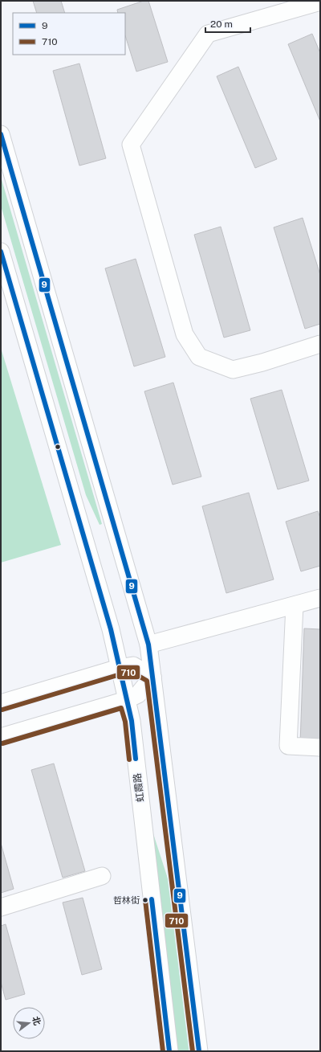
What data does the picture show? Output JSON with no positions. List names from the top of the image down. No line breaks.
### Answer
{"streets":{"street":["虹霞路"]},"places":["哲林街"],"lines":["transit line 9","transit line 710"],"legend":["9","710"],"scale_bar":"20 m","north":"right"}
